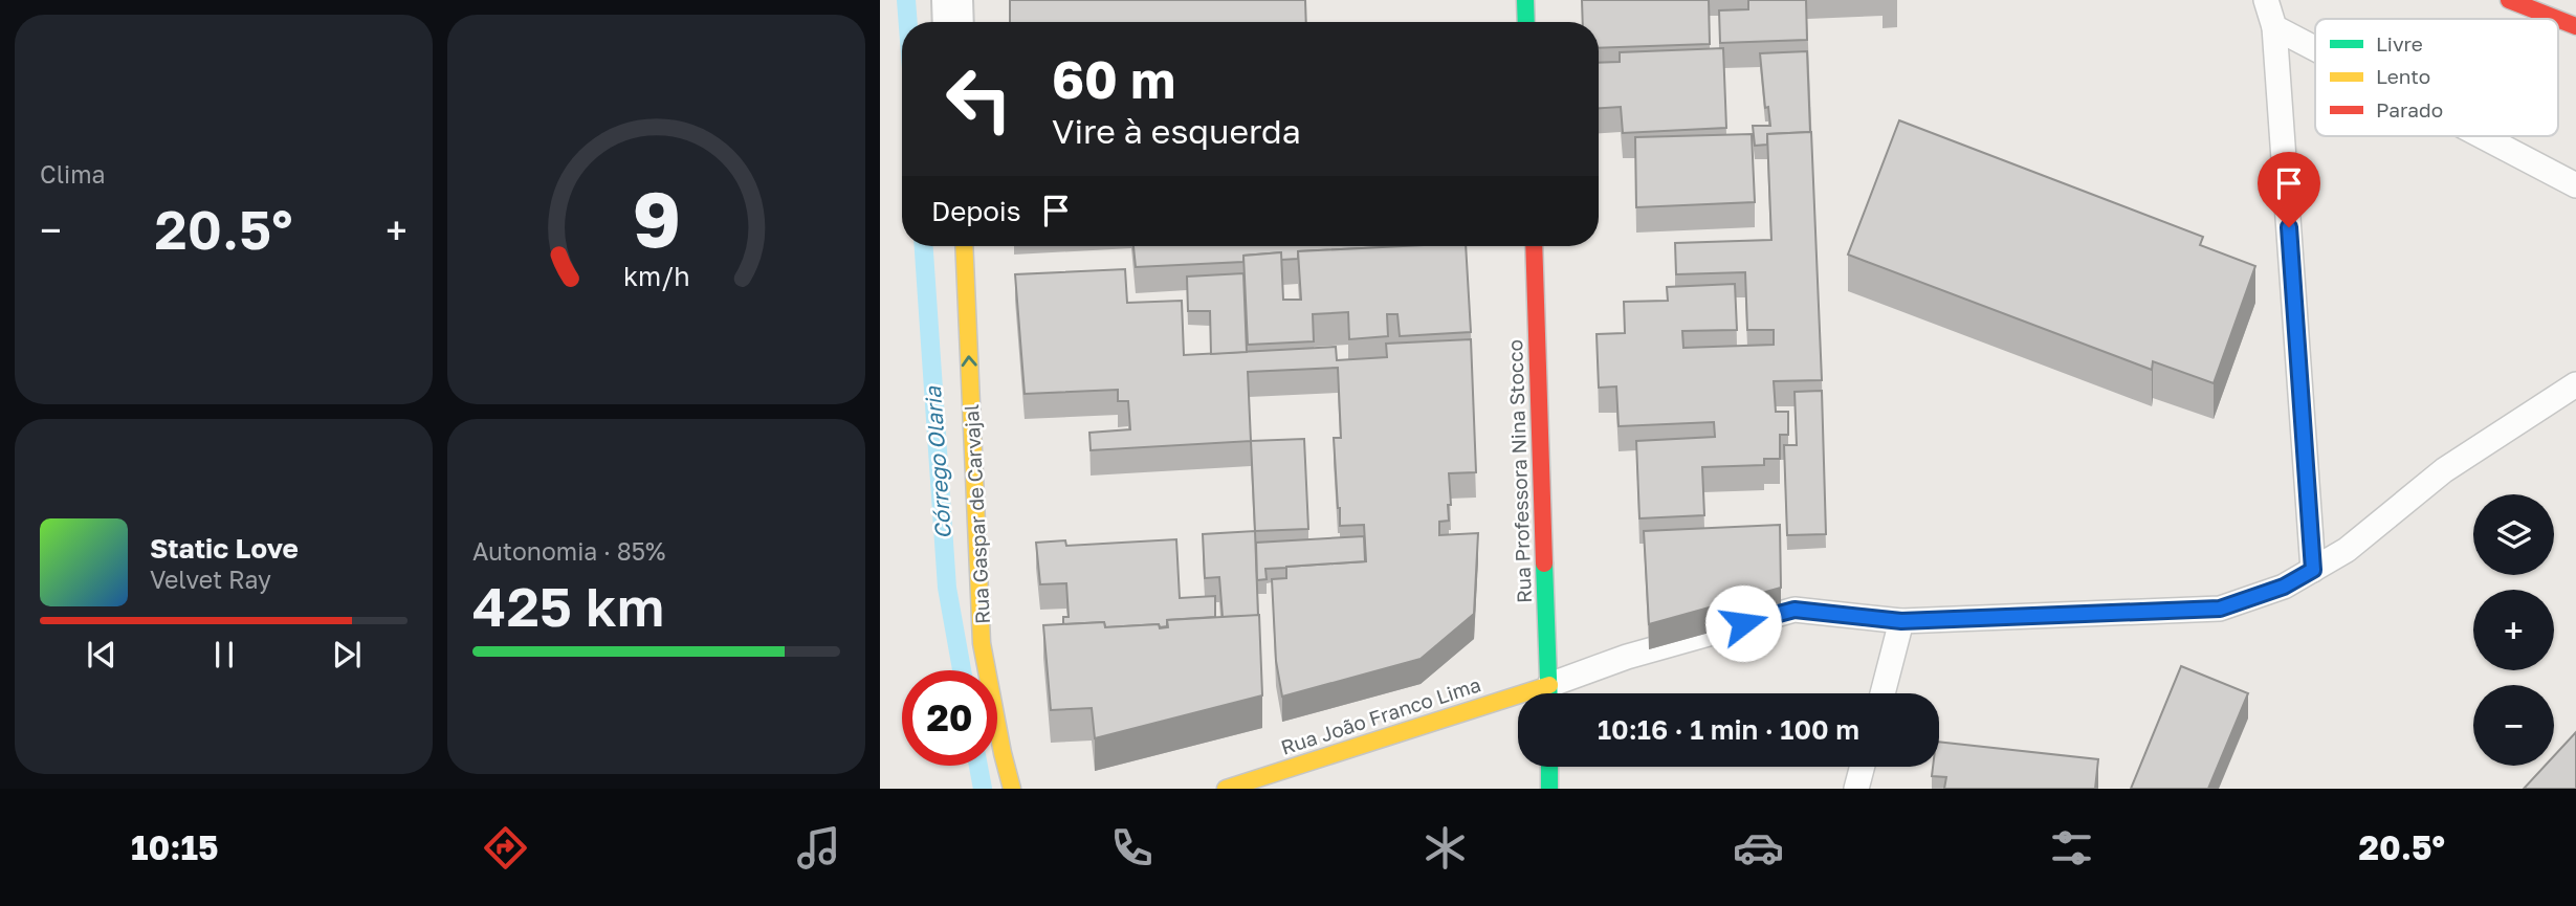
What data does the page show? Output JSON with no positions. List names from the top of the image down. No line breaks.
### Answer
{"streets":{"street":["Rua Professora Nina Stocco","Rua Gaspar de Carvajal","Rua João Franco Lima"]},"one_way":["Rua Gaspar de Carvajal"],"water":["Córrego Olaria"],"legend":["Livre","Lento","Parado"],"page":{"tile":["Clima",["Autonomia · 85%","425 km"]],"turn":["60 m","Vire à esquerda"],"then":"Depois","heat":["−","20.5°","+"],"map_buttons":["+","−"],"song":["Static Love","Velvet Ray"],"limit":"20","trip":"10:16 · 1 min · 100 m","tabs":["10:15","20.5°"],"gauge":["9","km/h"]}}
